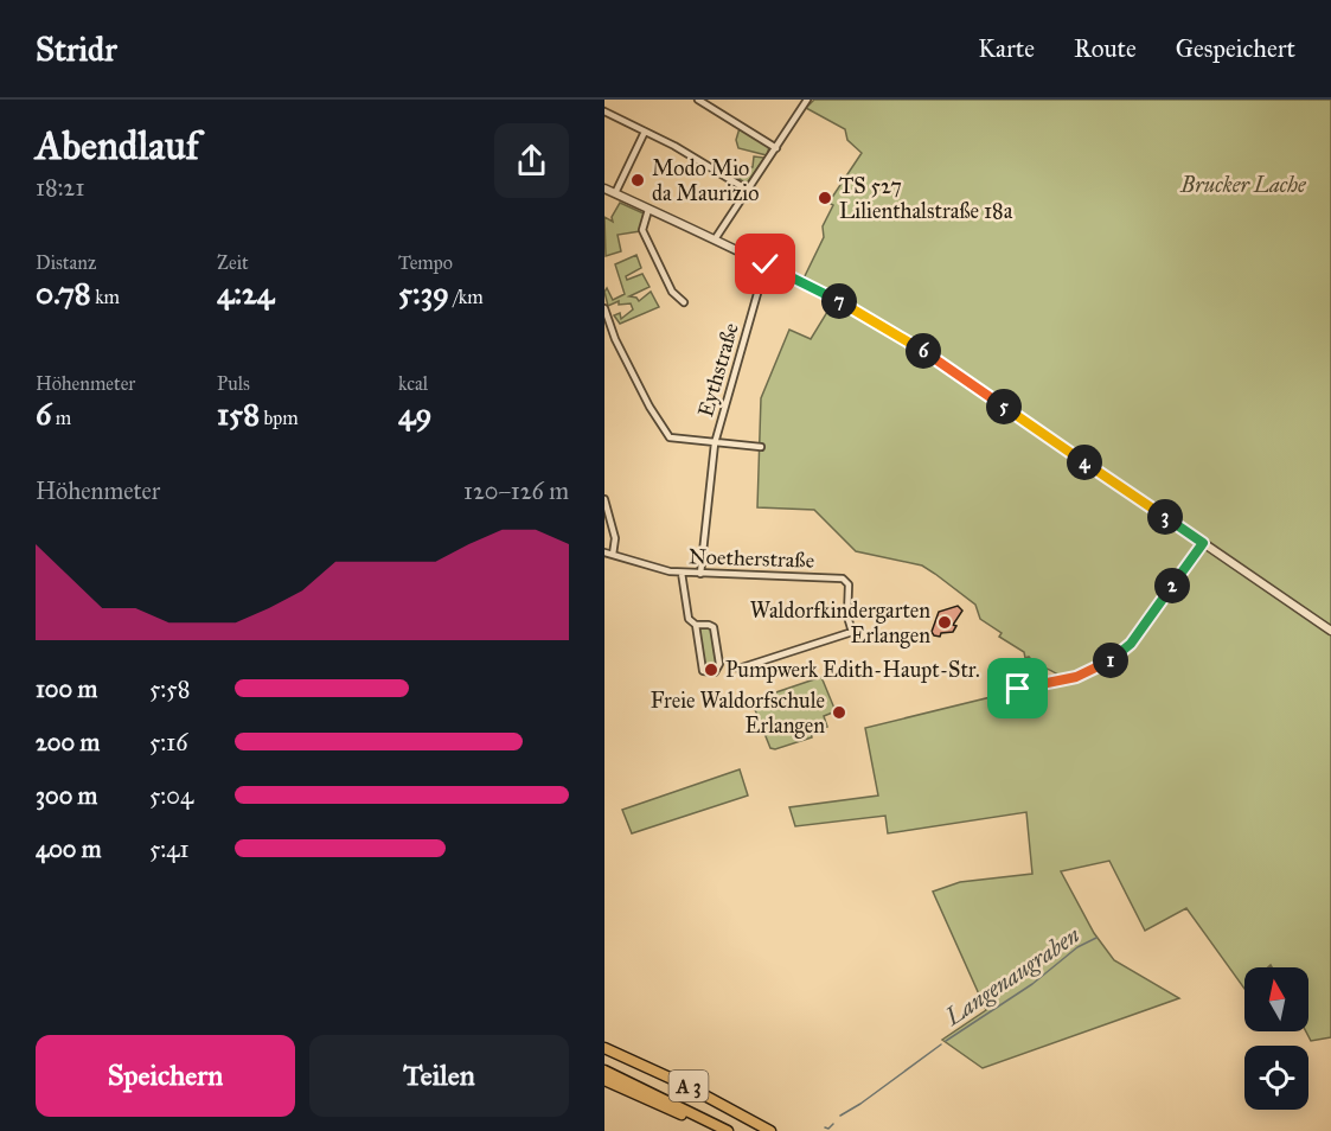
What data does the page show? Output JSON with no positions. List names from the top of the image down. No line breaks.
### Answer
{"streets":{"highway":["A 3"],"street":["Eythstraße","Noetherstraße"]},"crossings":[["Eythstraße","Noetherstraße"]],"water":["Langenaugraben"],"parks":["Brucker Lache"],"places":["Modo Mio da Maurizio","TS 527 Lilienthalstraße 18a","Waldorfkindergarten Erlangen","Pumpwerk Edith-Haupt-Str.","Freie Waldorfschule Erlangen"],"north":"top","page":{"header":"Stridr","nav":["Karte","Route","Gespeichert"],"heading":["Abendlauf","18:21"],"stats":[["Distanz","0.78 km"],["Zeit","4:24"],["Tempo","5:39 /km"],["Höhenmeter","6 m"],["Puls","158 bpm"],["kcal","49"]],"pins":["7","6","5","4","3","2","1"],"chart":["Höhenmeter","120–126 m"],"list":[{"name":"100 m","note":"5:58"},{"name":"200 m","note":"5:16"},{"name":"300 m","note":"5:04"},{"name":"400 m","note":"5:41"}],"buttons":["Speichern","Teilen"]}}
